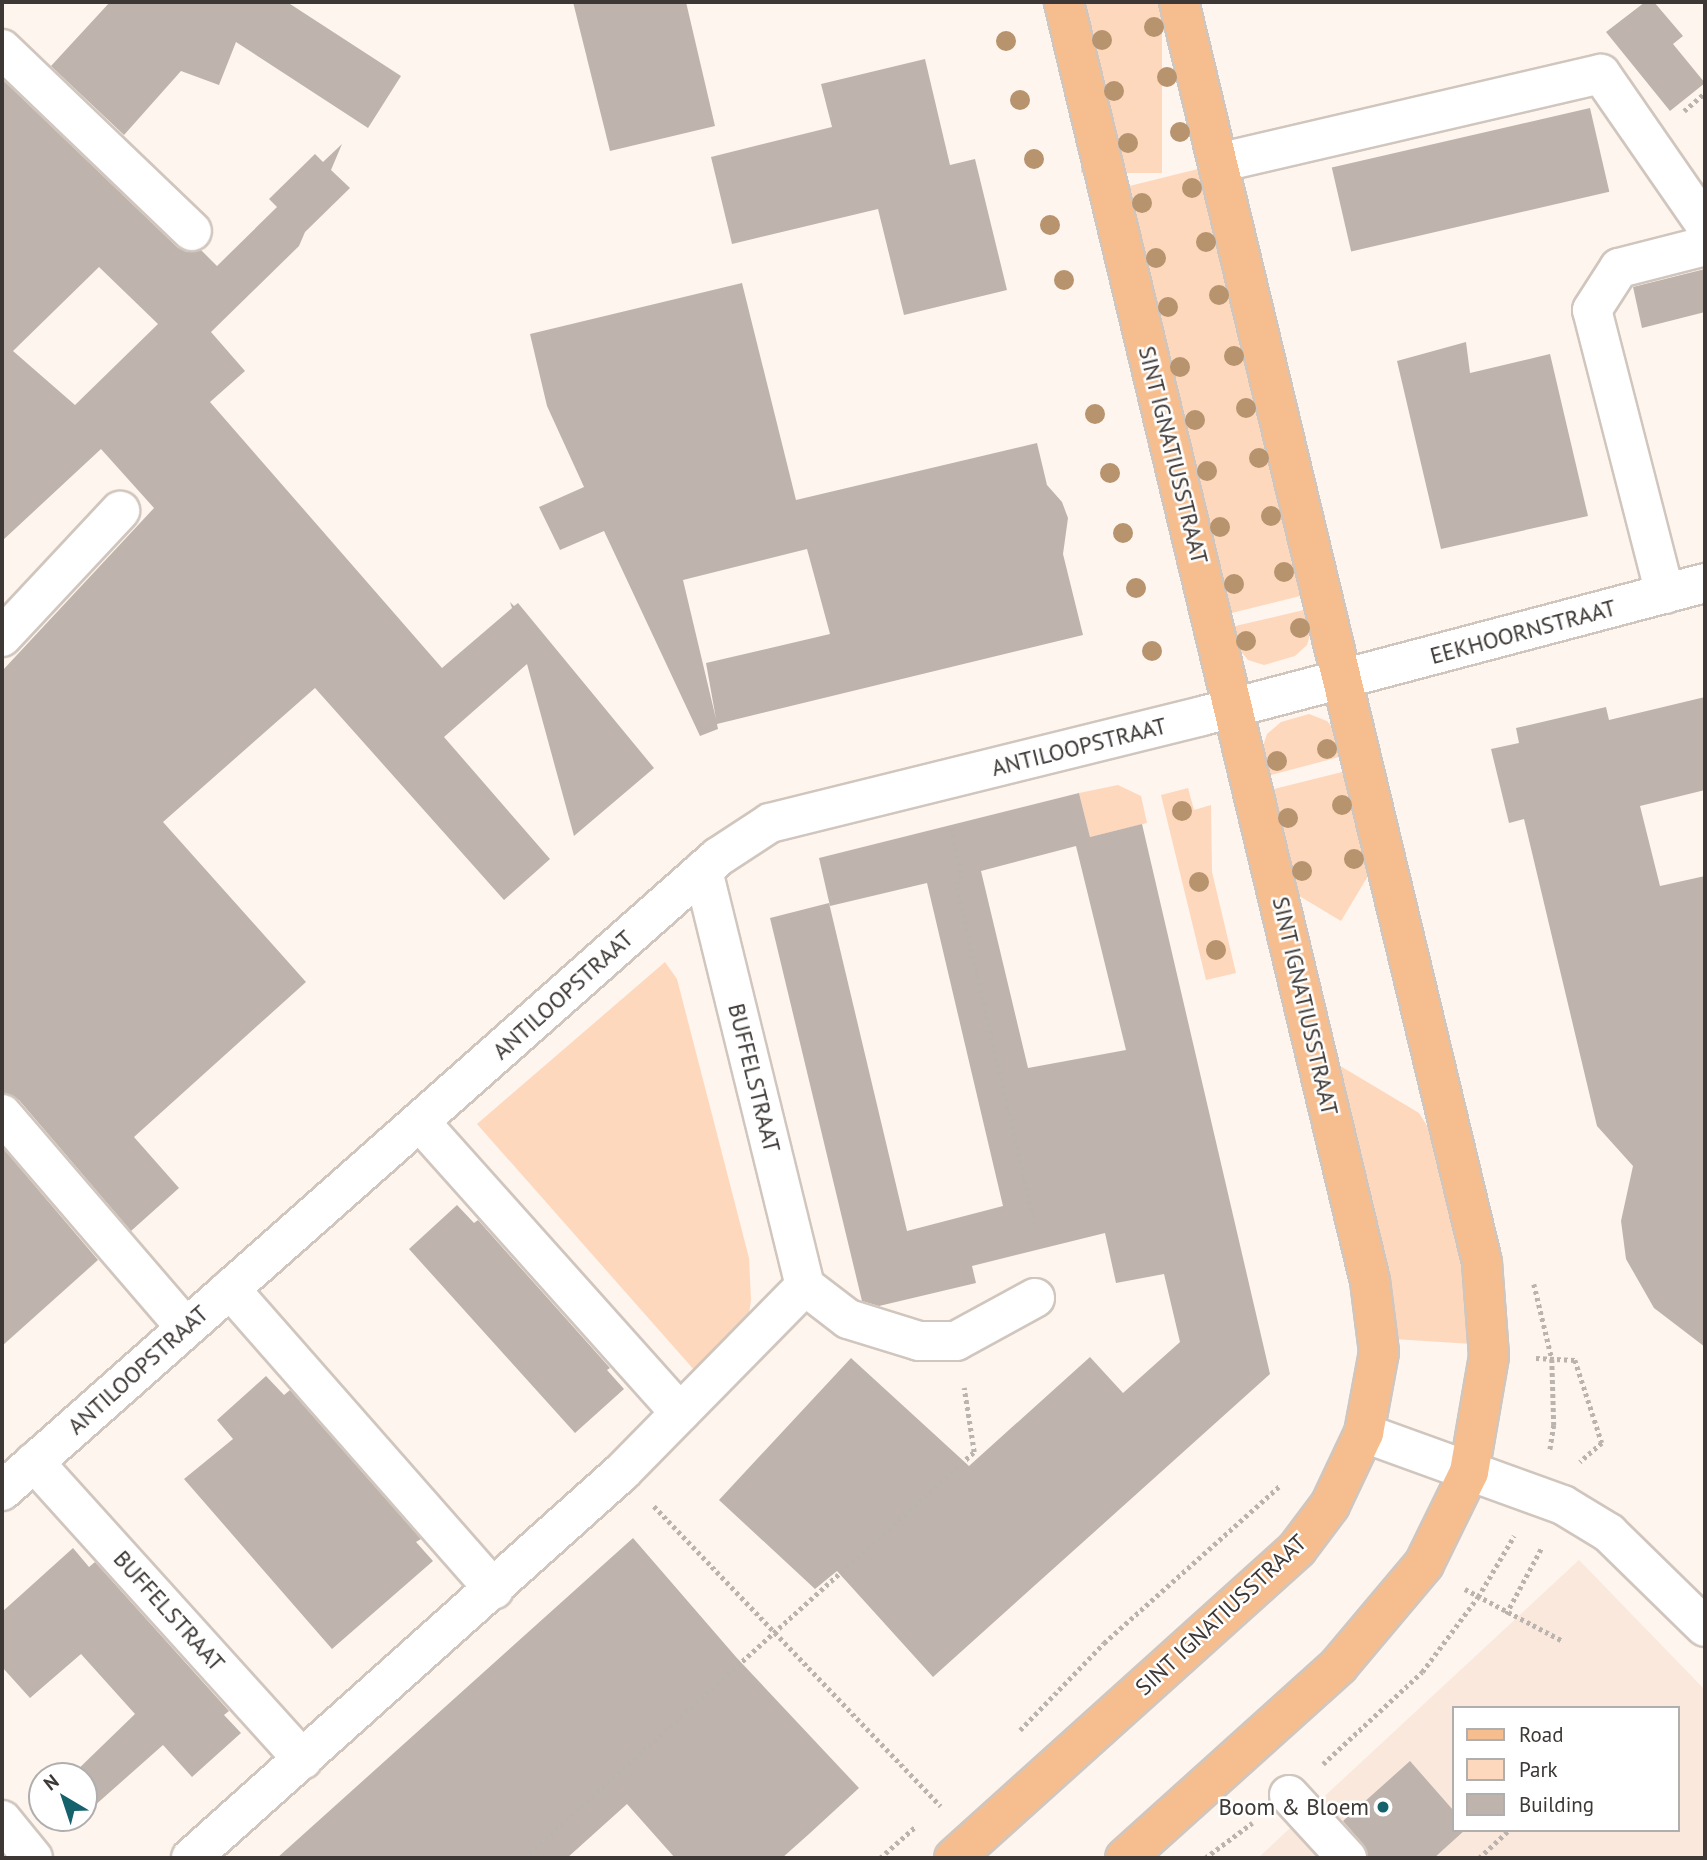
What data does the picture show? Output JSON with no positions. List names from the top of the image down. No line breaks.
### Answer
{"streets":{"main road":["SINT IGNATIUSSTRAAT"],"street":["EEKHOORNSTRAAT","ANTILOOPSTRAAT","BUFFELSTRAAT"]},"crossings":[["SINT IGNATIUSSTRAAT","EEKHOORNSTRAAT"],["SINT IGNATIUSSTRAAT","ANTILOOPSTRAAT"],["EEKHOORNSTRAAT","ANTILOOPSTRAAT"],["ANTILOOPSTRAAT","BUFFELSTRAAT"]],"places":["Boom & Bloem"],"legend":["Road","Park","Building"],"north":"top left"}
